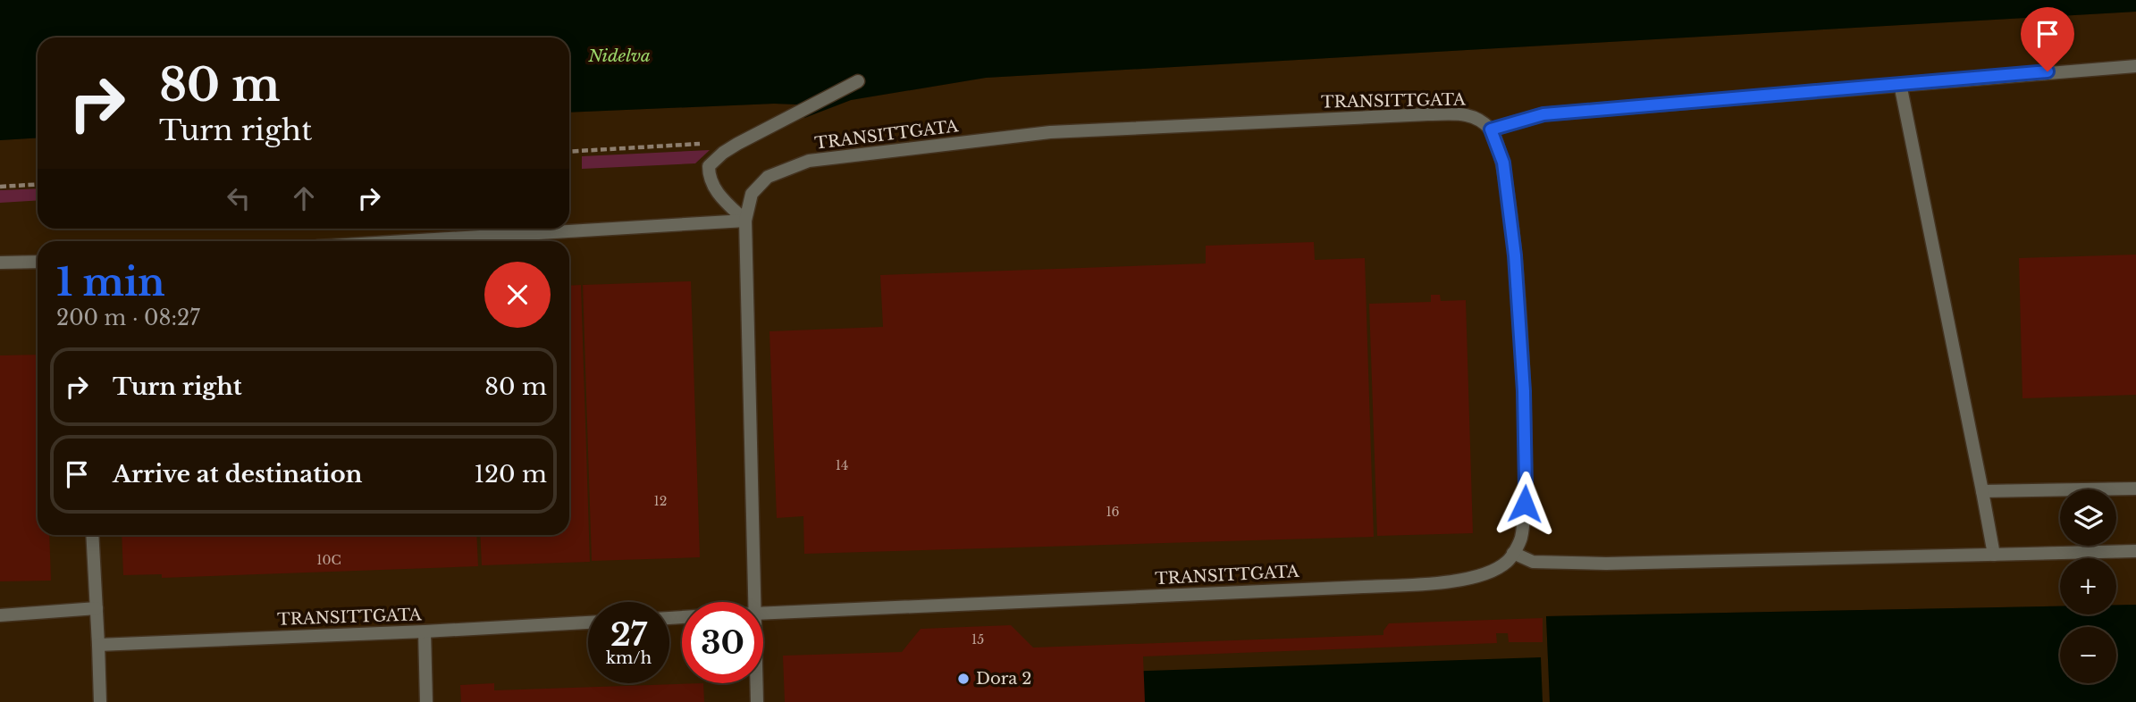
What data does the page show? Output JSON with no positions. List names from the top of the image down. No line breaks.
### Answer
{"streets":{"street":["TRANSITTGATA"]},"water":["Nidelva"],"places":["Dora 2"],"house_numbers":["14","12","16","10C","15"],"page":{"turn":["80 m","Turn right"],"heading":["1 min","200 m · 08:27"],"list":[{"name":"Turn right","value":"80 m"},{"name":"Arrive at destination","value":"120 m"}],"map_buttons":["+","−"],"speed":"27 km/h","limit":"30"}}
